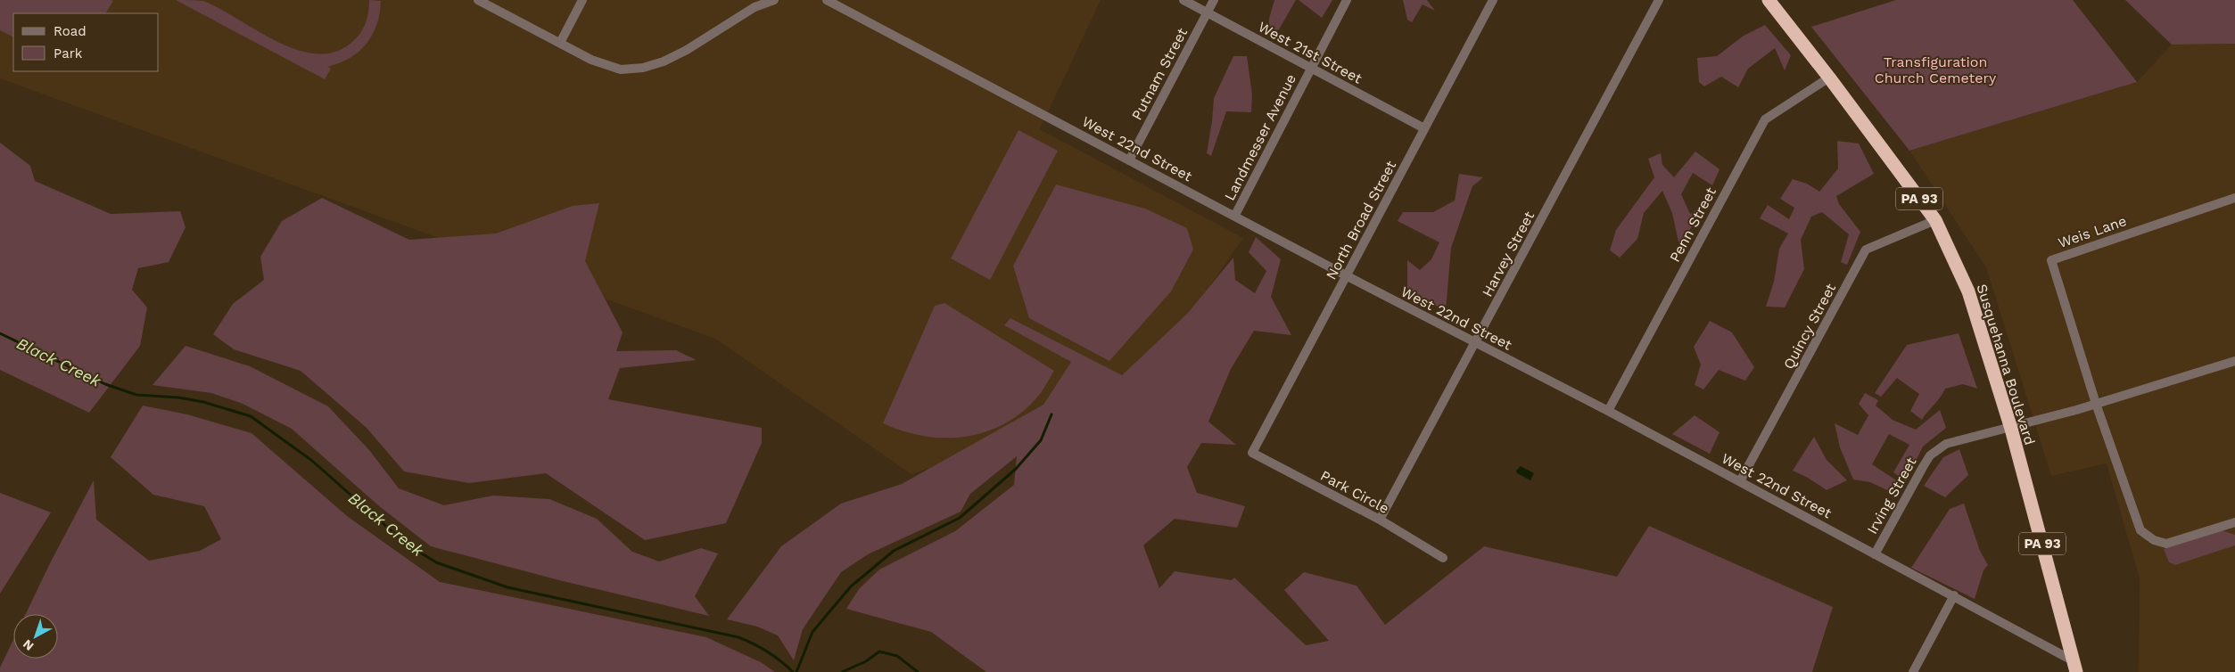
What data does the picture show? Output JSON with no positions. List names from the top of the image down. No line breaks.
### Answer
{"streets":{"highway":["PA 93","Susquehanna Boulevard"],"street":["West 21st Street","Putnam Street","Landmesser Avenue","West 22nd Street","North Broad Street","Penn Street","Weis Lane","Harvey Street","Quincy Street","Park Circle","Irving Street"]},"crossings":[["West 21st Street","Putnam Street"],["West 21st Street","Landmesser Avenue"],["West 21st Street","North Broad Street"],["Putnam Street","West 22nd Street"],["Landmesser Avenue","West 22nd Street"],["West 22nd Street","North Broad Street"],["West 22nd Street","Penn Street"],["West 22nd Street","Harvey Street"],["West 22nd Street","Quincy Street"],["West 22nd Street","Susquehanna Boulevard"],["West 22nd Street","Irving Street"],["North Broad Street","Park Circle"],["Penn Street","Susquehanna Boulevard"],["Harvey Street","Park Circle"],["Quincy Street","Susquehanna Boulevard"],["Susquehanna Boulevard","Irving Street"]],"water":["Black Creek"],"parks":["Transfiguration Church Cemetery"],"legend":["Road","Park"],"north":"bottom left"}
